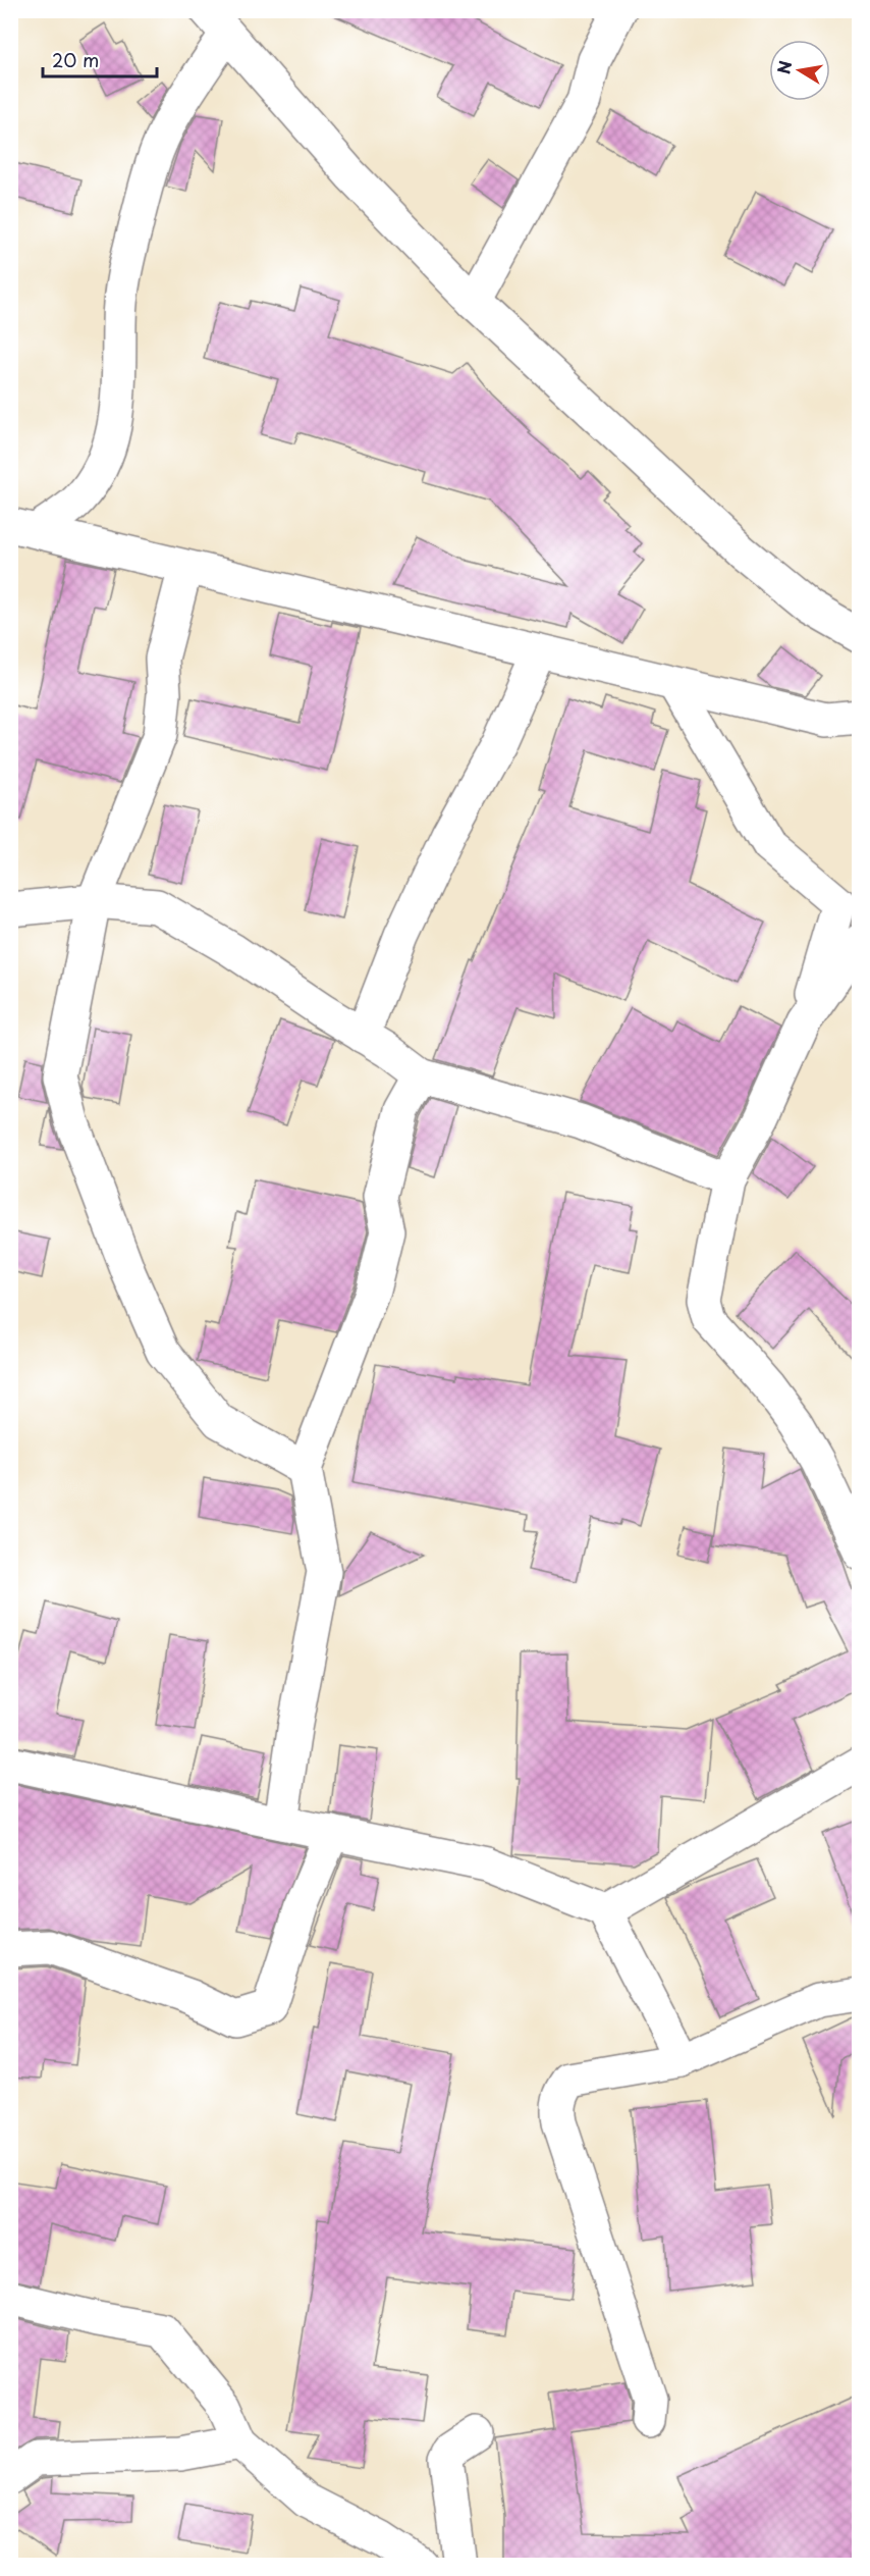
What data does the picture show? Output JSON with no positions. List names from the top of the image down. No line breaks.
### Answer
{"scale_bar":"20 m","north":"left"}
